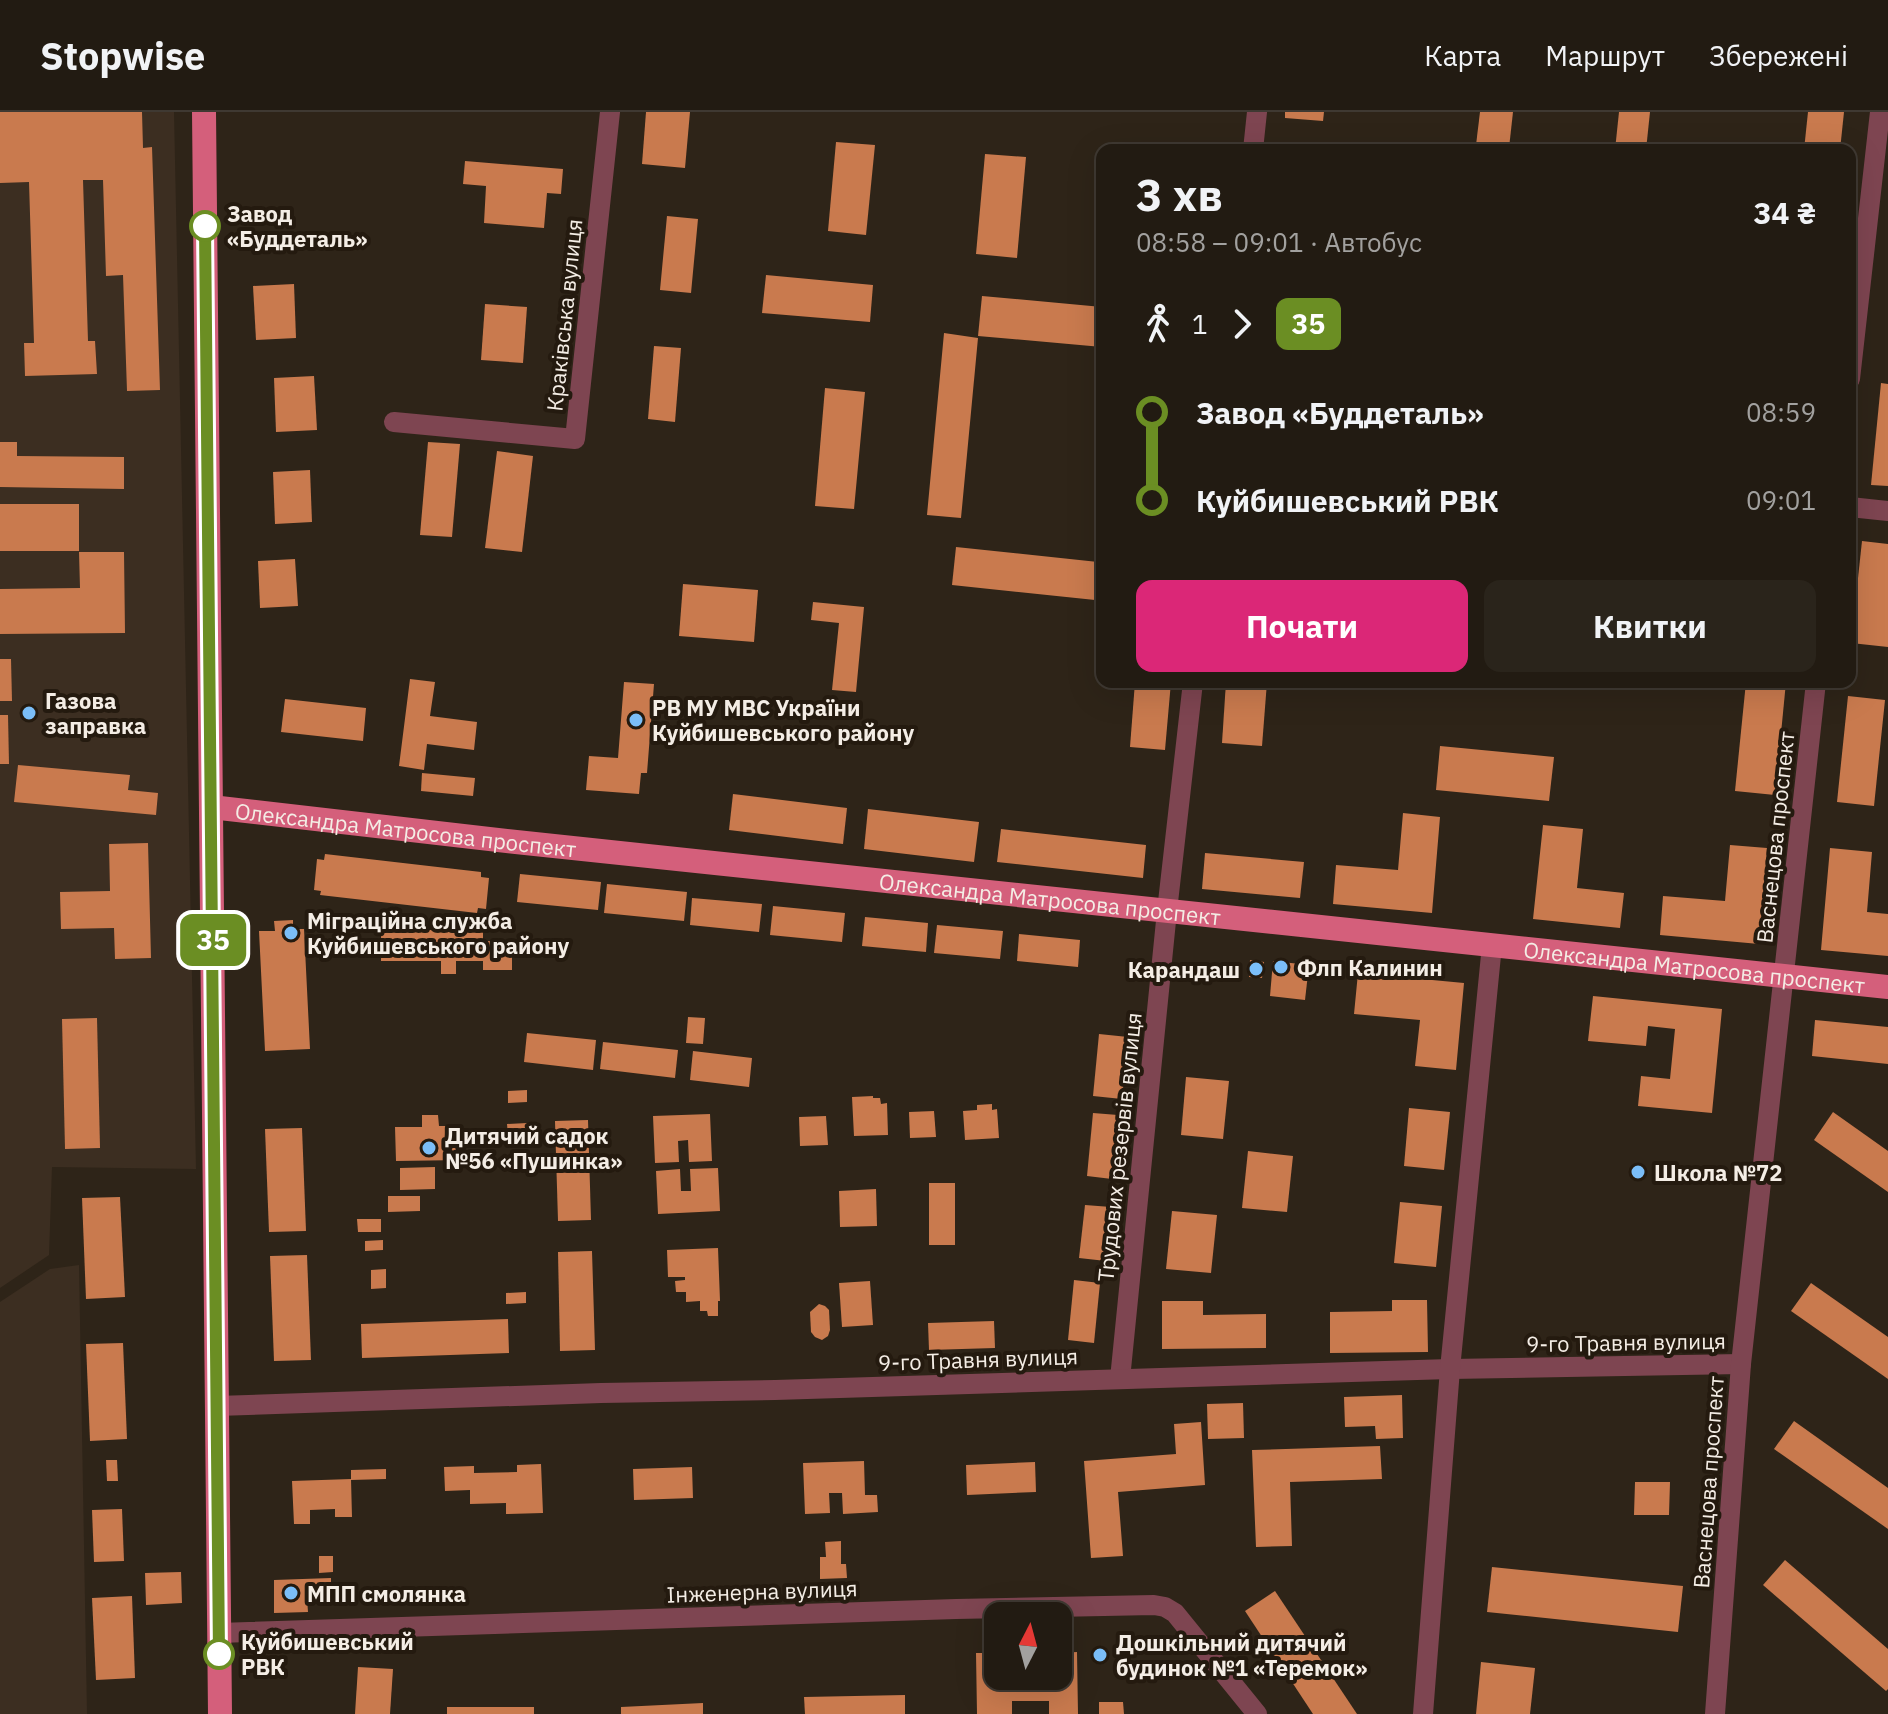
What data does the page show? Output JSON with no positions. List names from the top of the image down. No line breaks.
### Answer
{"streets":{"main road":["Олександра Матросова проспект"],"street":["Краківська вулиця","Васнецова проспект","Трудових резервів вулиця","9-го Травня вулиця","Інженерна вулиця"]},"crossings":[["Олександра Матросова проспект","Васнецова проспект"],["Олександра Матросова проспект","Трудових резервів вулиця"],["Васнецова проспект","9-го Травня вулиця"],["Трудових резервів вулиця","9-го Травня вулиця"]],"places":["Завод «Буддеталь»","Газова заправка","РВ МУ МВС України Куйбишевського району","Міграційна служба Куйбишевського району","Флп Калинин","Карандаш","Дитячий садок №56 «Пушинка»","Школа №72","МПП смолянка","Куйбишевський РВК","Дошкільний дитячий будинок №1 «Теремок»"],"lines":["bus line 35"],"north":"top","page":{"header":"Stopwise","nav":["Карта","Маршрут","Збережені"],"on_map":"35","heading":["3 хв","08:58 – 09:01 · Автобус","34 ₴"],"legs":["1","35"],"list":[{"name":"Завод «Буддеталь»","value":"08:59"},{"name":"Куйбишевський РВК","value":"09:01"}],"buttons":["Почати","Квитки"]}}
